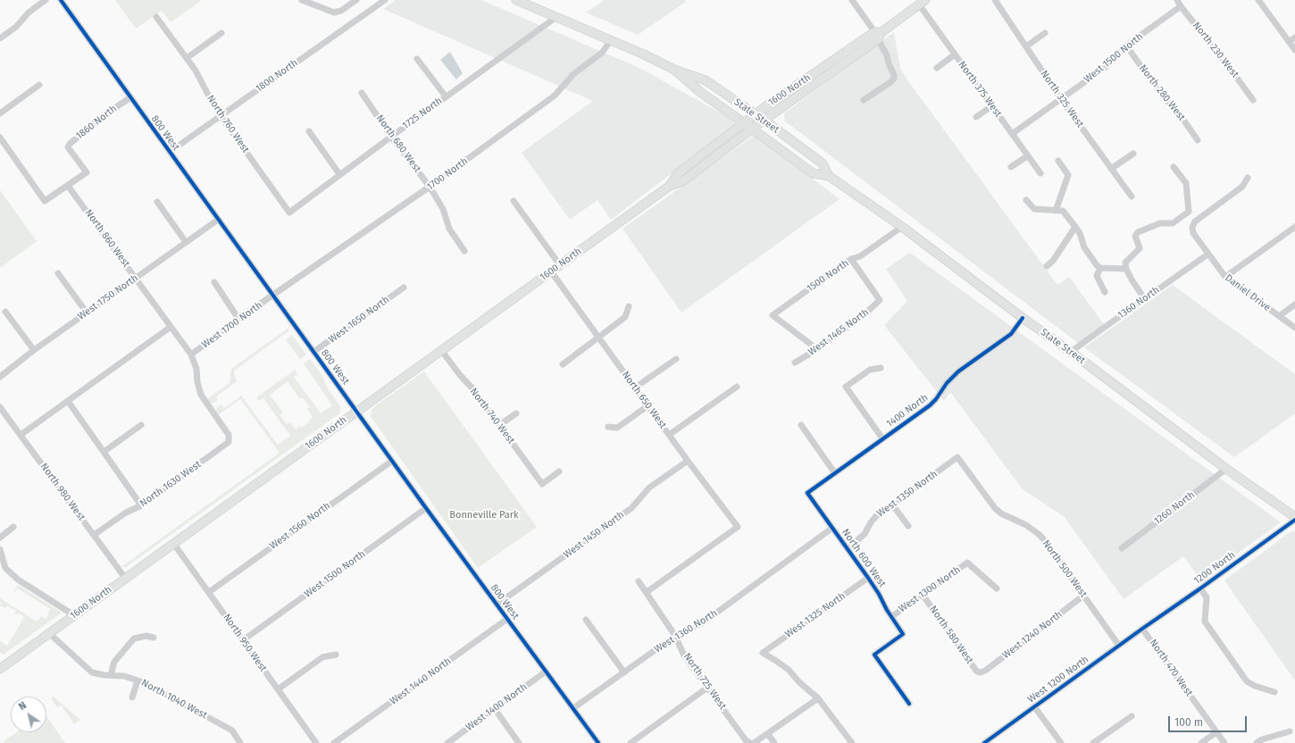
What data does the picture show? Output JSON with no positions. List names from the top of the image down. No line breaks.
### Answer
{"streets":{"main road":["1600 North","State Street"],"street":["North 230 West","West 1500 North","1800 North","North 375 West","North 280 West","North 325 West","1725 North","1860 North","North 760 West","800 West","North 680 West","1700 North","North 860 West","1500 North","Daniel Drive","West 1750 North","1360 North","West 1650 North","West 1700 North","West 1465 North","North 650 West","1400 North","North 740 West","North 1630 West","North 980 West","West 1350 North","1260 North","West 1560 North","West 1450 North","North 600 West","1200 North","North 500 West","West 1300 North","West 1325 North","West 1360 North","North 580 West","West 1240 North","North 950 West","North 470 West","West 1200 North","West 1440 North","North 725 West","North 1040 West","West 1400 North"]},"crossings":[["North 230 West","West 1500 North"],["West 1500 North","North 375 West"],["West 1500 North","North 280 West"],["West 1500 North","North 325 West"],["West 1500 North","800 West"],["West 1500 North","North 950 West"],["1800 North","North 760 West"],["1800 North","800 West"],["North 375 West","1600 North"],["1600 North","State Street"],["1600 North","800 West"],["1600 North","North 650 West"],["1600 North","North 740 West"],["1600 North","North 980 West"],["1600 North","North 950 West"],["1600 North","North 1040 West"],["1725 North","State Street"],["1725 North","North 760 West"],["1725 North","North 680 West"],["State Street","1700 North"],["State Street","1500 North"],["State Street","1360 North"],["State Street","1400 North"],["State Street","1260 North"],["State Street","1200 North"],["1860 North","800 West"],["1860 North","North 860 West"],["800 West","1700 North"],["800 West","West 1750 North"],["800 West","West 1650 North"],["800 West","West 1700 North"],["800 West","West 1560 North"],["800 West","West 1450 North"],["800 West","West 1360 North"],["800 West","West 1440 North"],["800 West","West 1400 North"],["North 680 West","1700 North"],["1700 North","West 1700 North"],["North 860 West","West 1750 North"],["North 860 West","West 1700 North"],["North 860 West","North 1630 West"],["1500 North","West 1465 North"],["Daniel Drive","1360 North"],["North 650 West","West 1450 North"],["North 650 West","North 725 West"],["1400 North","North 600 West"],["North 1630 West","North 980 West"],["West 1350 North","North 600 West"],["West 1350 North","North 500 West"],["West 1560 North","North 950 West"],["North 600 West","West 1300 North"],["North 600 West","West 1325 North"],["North 600 West","West 1360 North"],["1200 North","North 470 West"],["1200 North","West 1200 North"],["North 500 West","West 1240 North"],["North 500 West","West 1200 North"],["West 1300 North","North 580 West"],["West 1360 North","North 725 West"],["North 580 West","West 1240 North"],["North 470 West","West 1200 North"]],"parks":["Bonneville Park"],"scale_bar":"100 m","north":"top left"}
